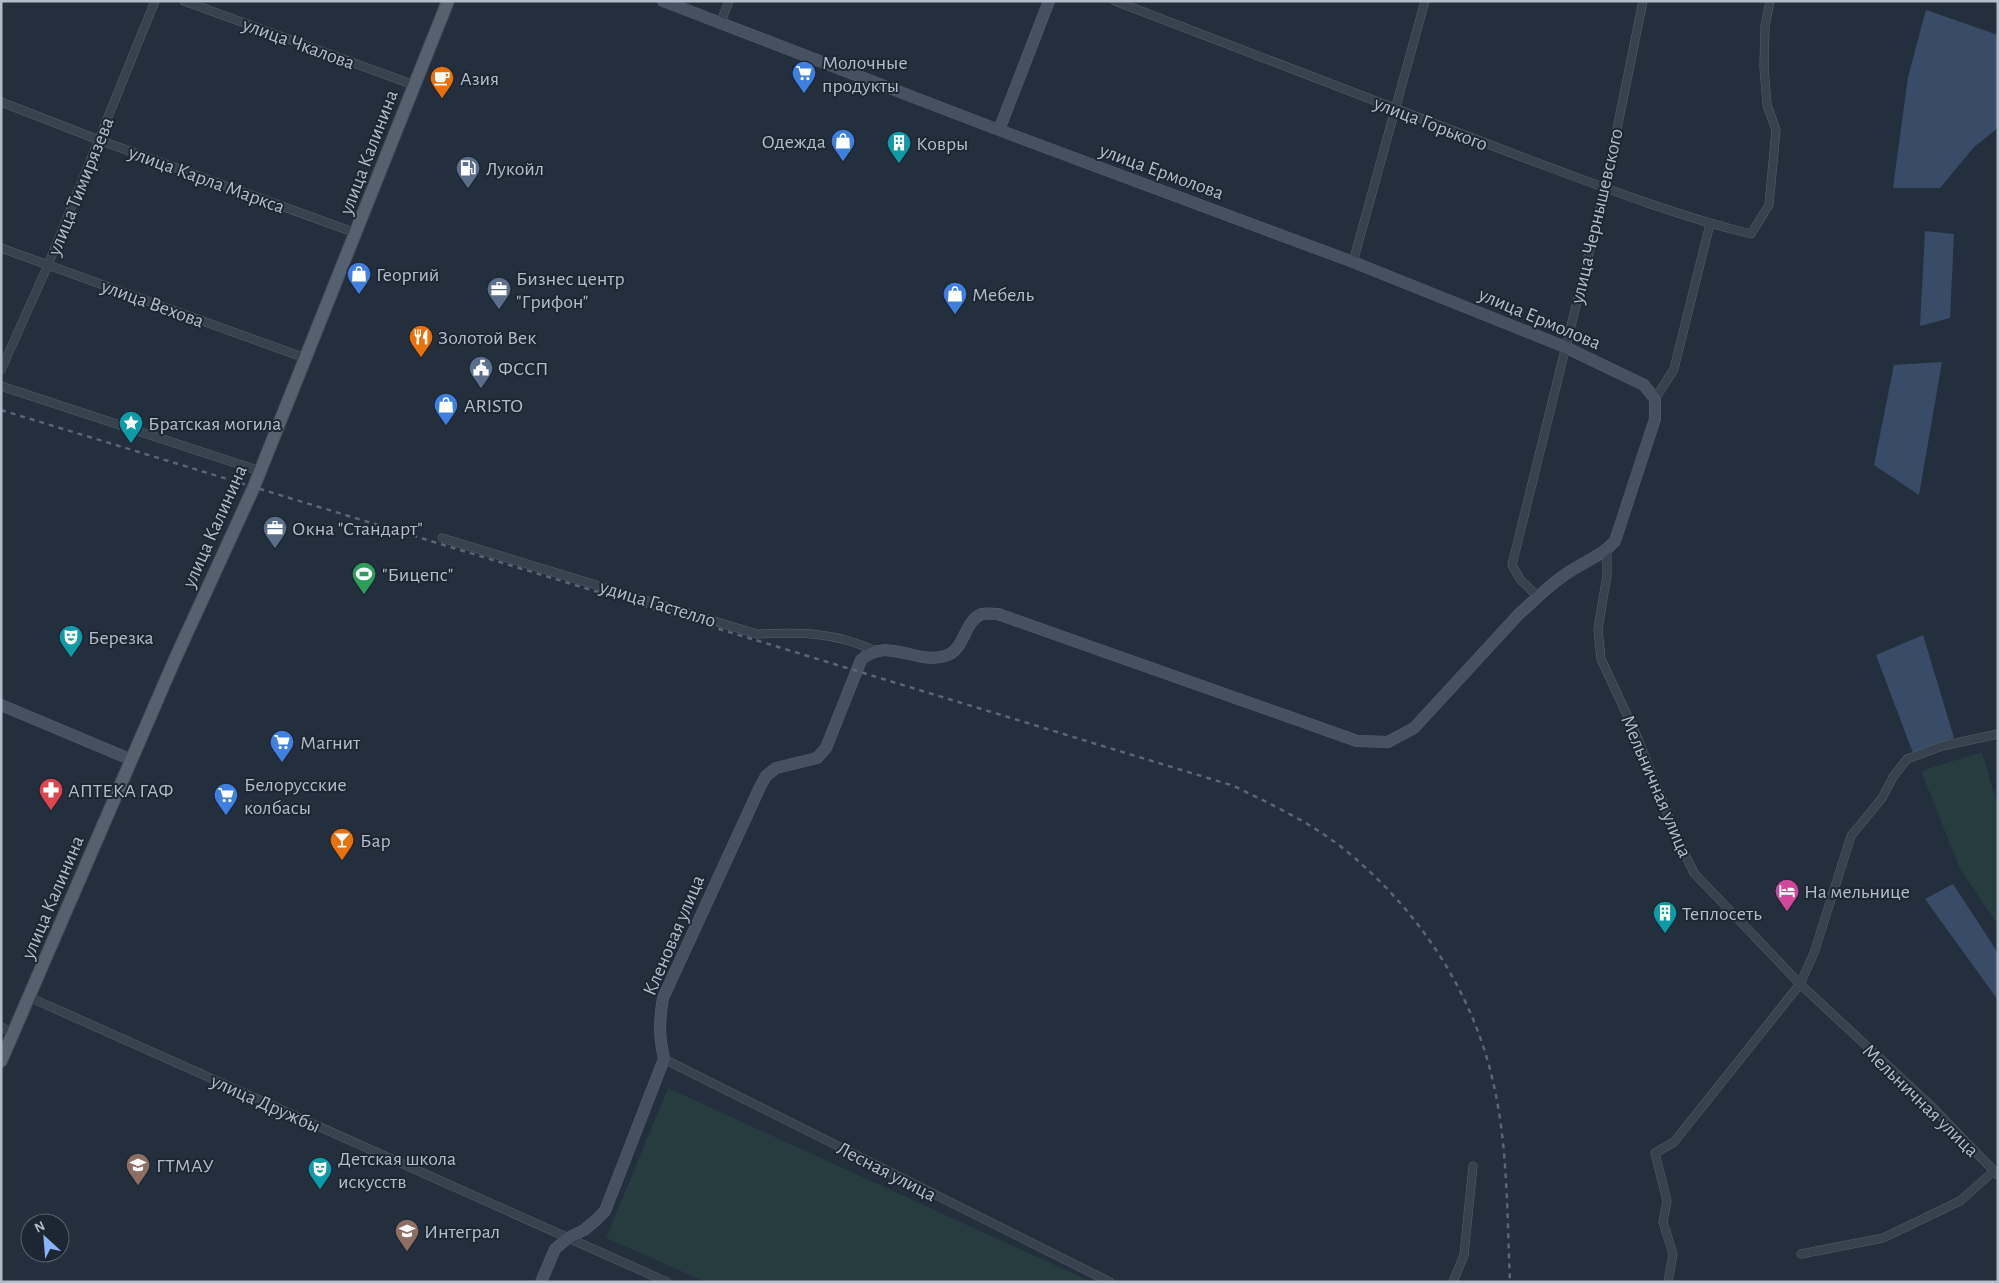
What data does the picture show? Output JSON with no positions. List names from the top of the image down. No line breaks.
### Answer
{"streets":{"main road":["улица Калинина"],"street":["улица Чкалова","улица Горького","улица Ермолова","улица Карла Маркса","улица Тимирязева","улица Чернышевского","улица Вехова","удица Гастелло","Мельничная улица","Кленовая улица","улица Дружбы","Лесная улица"]},"crossings":[["улица Чкалова","улица Калинина"],["улица Горького","улица Чернышевского"],["улица Калинина","улица Карла Маркса"],["улица Калинина","улица Вехова"],["улица Калинина","улица Дружбы"],["улица Ермолова","улица Чернышевского"],["улица Карла Маркса","улица Тимирязева"],["улица Тимирязева","улица Вехова"],["удица Гастелло","Кленовая улица"],["Кленовая улица","Лесная улица"]],"places":{"supermarket":["Молочные продукты","Магнит","Белорусские колбасы"],"cafe":["Азия"],"shop":["Одежда","Георгий","Мебель","ARISTO"],"building":["Ковры","Теплосеть"],"fuel station":["Лукойл"],"office":["Бизнес центр \"Грифон\"","Окна \"Стандарт\""],"restaurant":["Золотой Век"],"public building":["ФССП"],"place":["Братская могила"],"sports":["\"Бицепс\""],"theatre":["Березка","Детская школа искусств"],"pharmacy":["АПТЕКА ГАФ"],"bar":["Бар"],"hotel":["На мельнице"],"school or university":["ГТМАУ","Интеграл"]},"north":"top left"}
